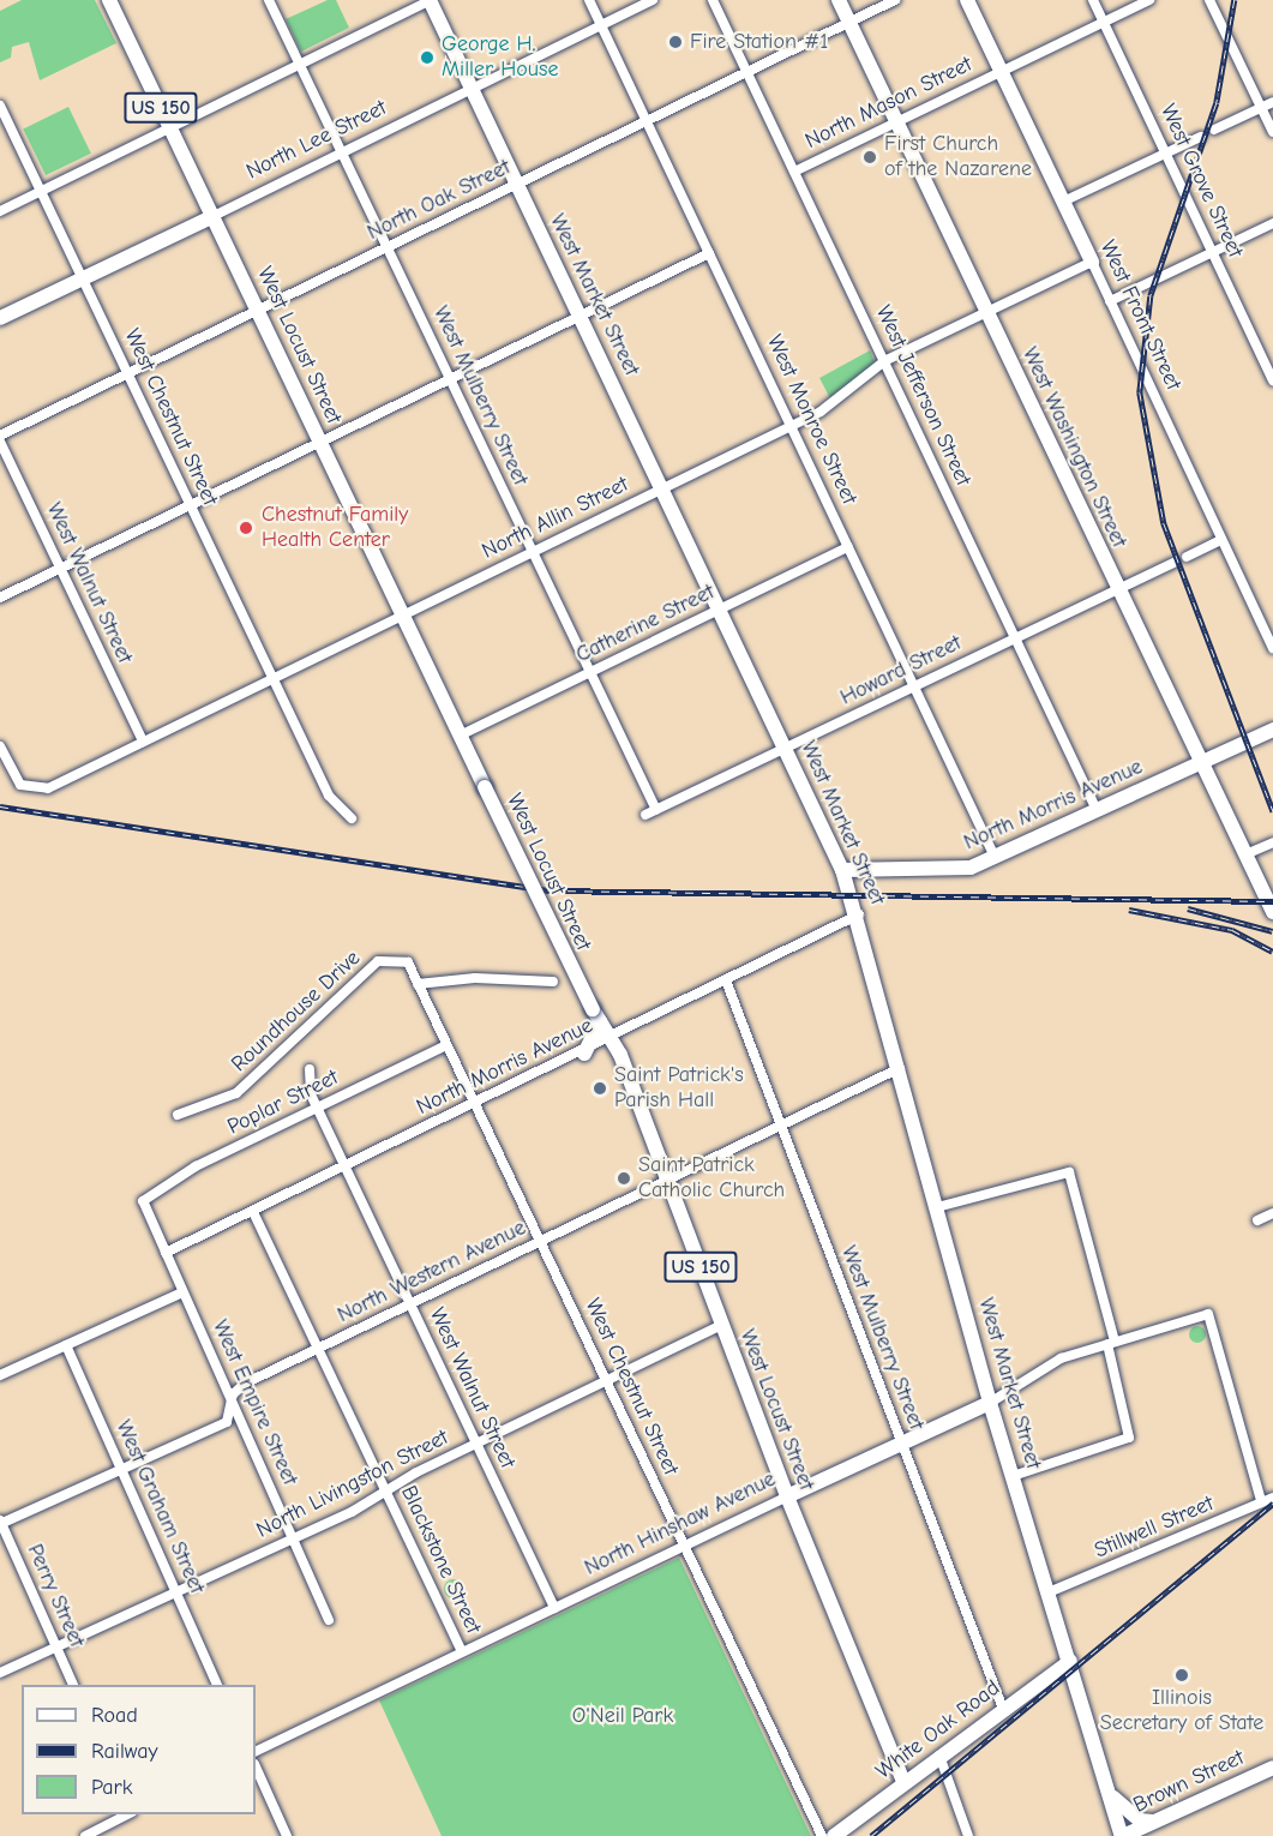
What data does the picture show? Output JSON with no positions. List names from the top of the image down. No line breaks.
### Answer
{"streets":{"main road":["US 150","North Lee Street","West Market Street","West Front Street","West Locust Street","West Washington Street","North Morris Avenue","North Hinshaw Avenue","White Oak Road","Brown Street"],"street":["North Mason Street","West Grove Street","North Oak Street","West Mulberry Street","West Jefferson Street","West Chestnut Street","West Monroe Street","North Allin Street","West Walnut Street","Catherine Street","Howard Street","Roundhouse Drive","Poplar Street","North Western Avenue","West Empire Street","North Livingston Street","West Graham Street","Stillwell Street","Blackstone Street","Perry Street"]},"crossings":[["North Mason Street","West Grove Street"],["North Mason Street","West Front Street"],["North Mason Street","West Jefferson Street"],["North Mason Street","West Washington Street"],["North Lee Street","West Market Street"],["North Lee Street","West Locust Street"],["North Lee Street","West Mulberry Street"],["North Lee Street","West Chestnut Street"],["North Lee Street","West Monroe Street"],["North Oak Street","West Market Street"],["North Oak Street","West Locust Street"],["North Oak Street","West Mulberry Street"],["North Oak Street","West Jefferson Street"],["North Oak Street","West Chestnut Street"],["North Oak Street","West Monroe Street"],["North Oak Street","West Washington Street"],["West Market Street","North Allin Street"],["West Market Street","Catherine Street"],["West Market Street","Howard Street"],["West Market Street","North Morris Avenue"],["West Market Street","North Western Avenue"],["West Market Street","North Hinshaw Avenue"],["West Market Street","Stillwell Street"],["West Market Street","White Oak Road"],["West Market Street","Brown Street"],["West Front Street","North Allin Street"],["West Locust Street","North Allin Street"],["West Locust Street","Catherine Street"],["West Locust Street","North Morris Avenue"],["West Locust Street","North Western Avenue"],["West Locust Street","North Livingston Street"],["West Locust Street","North Hinshaw Avenue"],["West Locust Street","White Oak Road"],["West Mulberry Street","North Allin Street"],["West Mulberry Street","Catherine Street"],["West Mulberry Street","Howard Street"],["West Mulberry Street","North Morris Avenue"],["West Mulberry Street","North Western Avenue"],["West Mulberry Street","North Hinshaw Avenue"],["West Mulberry Street","White Oak Road"],["West Jefferson Street","North Allin Street"],["West Jefferson Street","Howard Street"],["West Jefferson Street","North Morris Avenue"],["West Chestnut Street","North Allin Street"],["West Chestnut Street","North Morris Avenue"],["West Chestnut Street","Roundhouse Drive"],["West Chestnut Street","Poplar Street"],["West Chestnut Street","North Western Avenue"],["West Chestnut Street","North Livingston Street"],["West Chestnut Street","North Hinshaw Avenue"],["West Monroe Street","North Allin Street"],["West Monroe Street","Catherine Street"],["West Monroe Street","Howard Street"],["West Monroe Street","North Morris Avenue"],["West Washington Street","North Allin Street"],["West Washington Street","Howard Street"],["West Washington Street","North Morris Avenue"],["North Allin Street","West Walnut Street"],["West Walnut Street","North Morris Avenue"],["West Walnut Street","Poplar Street"],["West Walnut Street","North Western Avenue"],["West Walnut Street","North Livingston Street"],["West Walnut Street","North Hinshaw Avenue"],["North Morris Avenue","West Empire Street"],["North Morris Avenue","Blackstone Street"],["Poplar Street","West Empire Street"],["North Western Avenue","West Empire Street"],["North Western Avenue","West Graham Street"],["North Western Avenue","Blackstone Street"],["North Western Avenue","Perry Street"],["West Empire Street","North Livingston Street"],["North Livingston Street","West Graham Street"],["North Livingston Street","Blackstone Street"],["North Livingston Street","Perry Street"],["North Hinshaw Avenue","Stillwell Street"],["North Hinshaw Avenue","Blackstone Street"]],"parks":["O'Neil Park"],"places":["Fire Station #1","George H. Miller House","First Church of the Nazarene","Chestnut Family Health Center","Saint Patrick's Parish Hall","Saint Patrick Catholic Church","Illinois Secretary of State"],"legend":["Road","Railway","Park"]}
